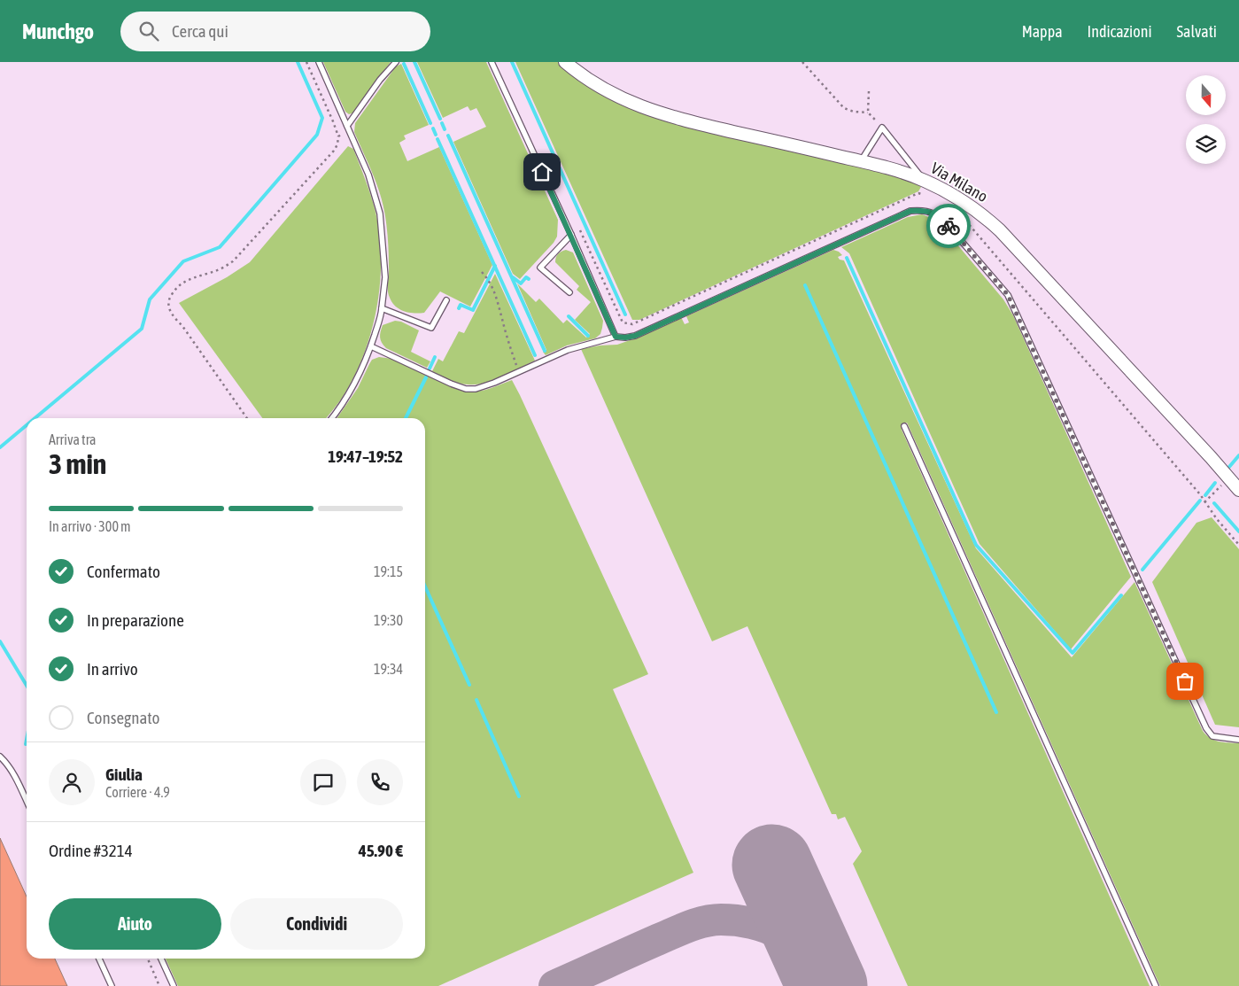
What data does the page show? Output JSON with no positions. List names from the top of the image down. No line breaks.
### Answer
{"streets":{"street":["Via Milano"]},"north":"bottom","page":{"header":"Munchgo","search":"Cerca qui","nav":["Mappa","Indicazioni","Salvati"],"heading":["3 min","Arriva tra","19:47–19:52"],"panel":["Giulia","Corriere · 4.9","Ordine #3214","45.90 €"],"bar":"In arrivo · 300 m","list":[["Confermato","19:15"],["In preparazione","19:30"],["In arrivo","19:34"],"Consegnato"],"buttons":["Aiuto","Condividi"]}}
